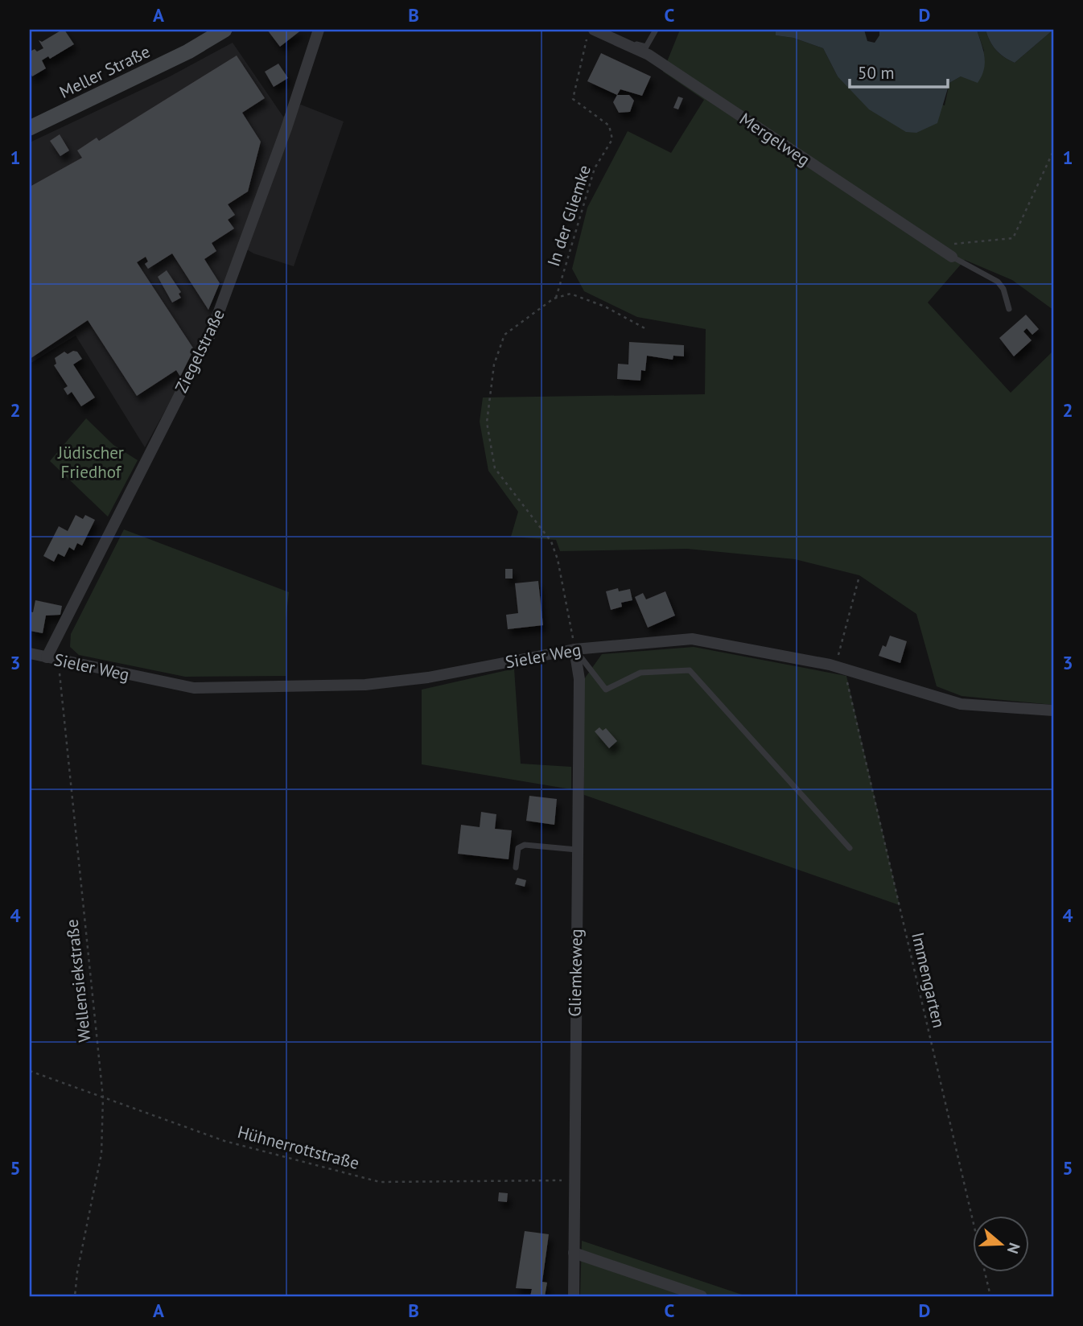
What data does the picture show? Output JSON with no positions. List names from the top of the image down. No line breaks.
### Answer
{"streets":{"main road":["Meller Straße"],"street":["Mergelweg","Ziegelstraße","Sieler Weg","Gliemkeweg"],"path":["In der Gliemke","Immengarten","Wellensiekstraße","Hühnerrottstraße"]},"crossings":[["Ziegelstraße","Sieler Weg"],["Sieler Weg","Gliemkeweg"],["Sieler Weg","Immengarten"],["Sieler Weg","Wellensiekstraße"],["Gliemkeweg","Hühnerrottstraße"],["Wellensiekstraße","Hühnerrottstraße"]],"parks":["Jüdischer Friedhof"],"scale_bar":"50 m","north":"right","grid":{"columns":["A","B","C","D"],"rows":["1","2","3","4","5"]}}
